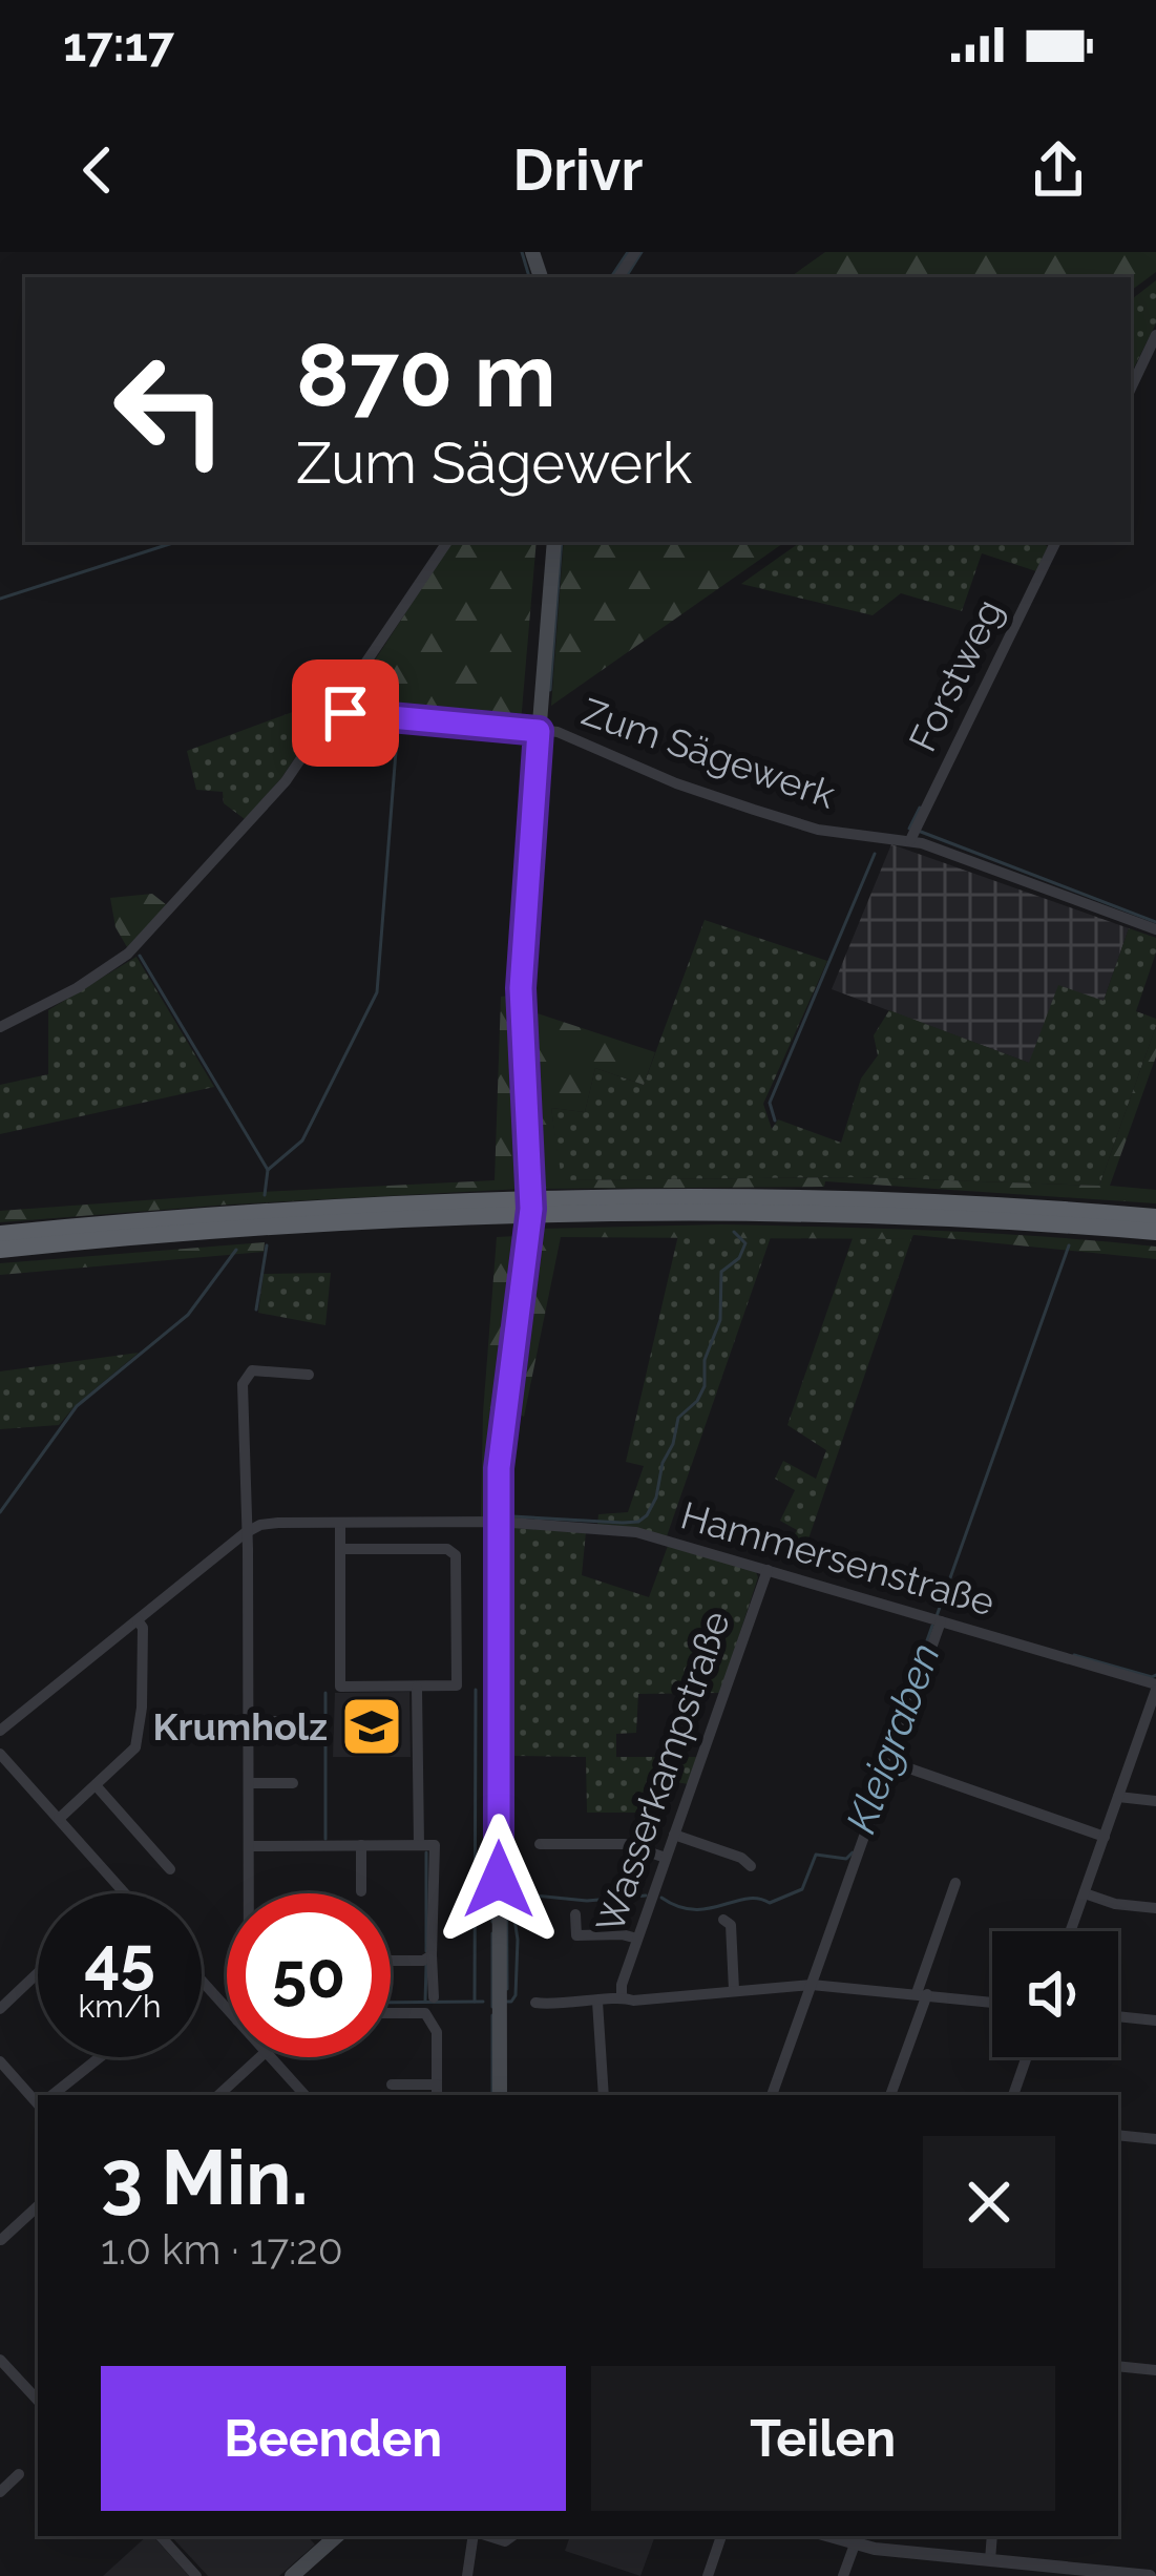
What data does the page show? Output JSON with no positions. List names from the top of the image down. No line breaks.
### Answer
{"streets":{"street":["Forstweg","Zum Sägewerk","Hammersenstraße","Wasserkampstraße"]},"crossings":[["Forstweg","Zum Sägewerk"],["Hammersenstraße","Wasserkampstraße"]],"water":["Kleigraben"],"places":{"school or university":["Krumholz"]},"page":{"status":"17:17","header":"Drivr","turn":["870 m","Zum Sägewerk"],"speed":"45 km/h","limit":"50","heading":["3 Min.","1.0 km · 17:20"],"buttons":["Beenden","Teilen"]}}
